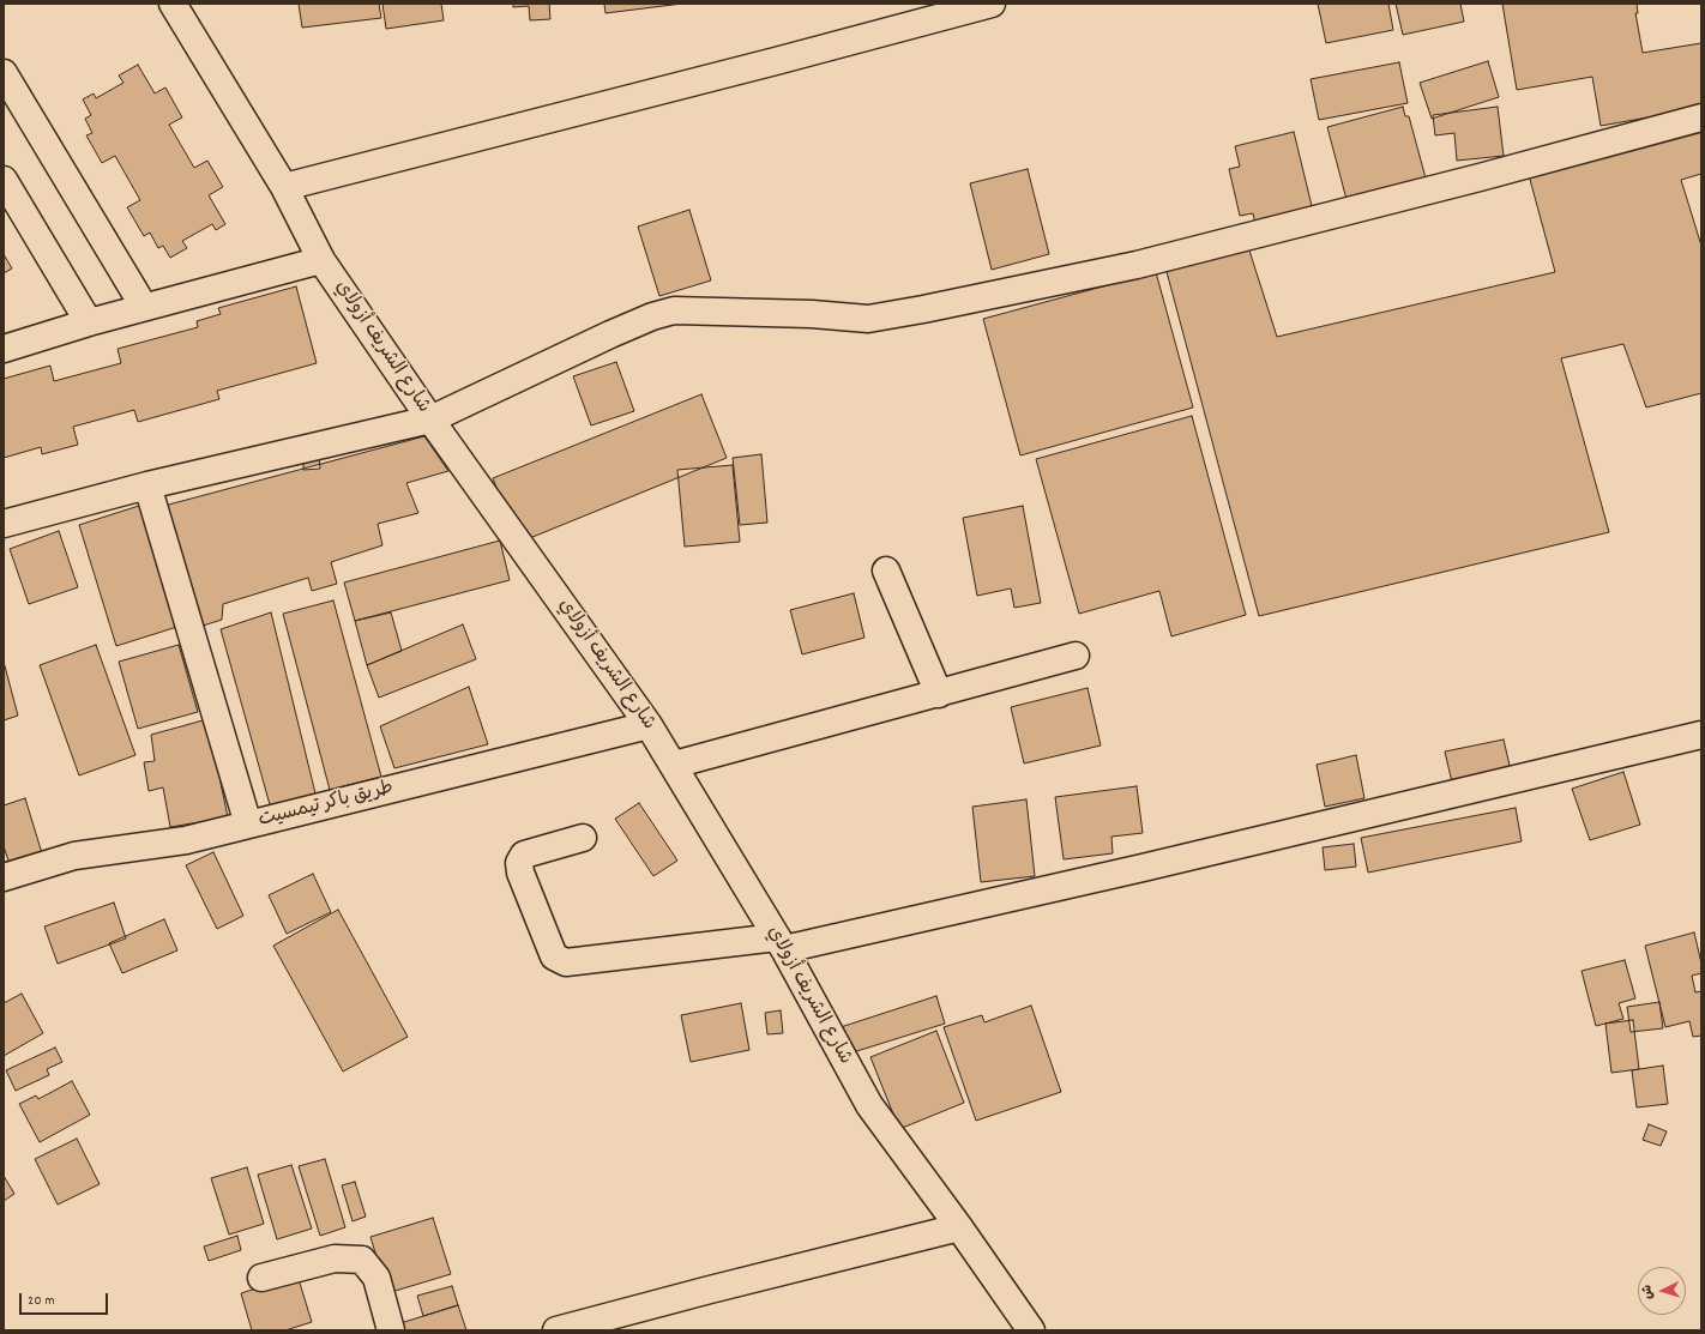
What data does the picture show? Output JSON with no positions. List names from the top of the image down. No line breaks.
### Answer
{"streets":{"street":["شارع الشريف أزولاي","طريق باكر تيمسيت"]},"crossings":[["شارع الشريف أزولاي","طريق باكر تيمسيت"]],"scale_bar":"20 m","north":"left"}
